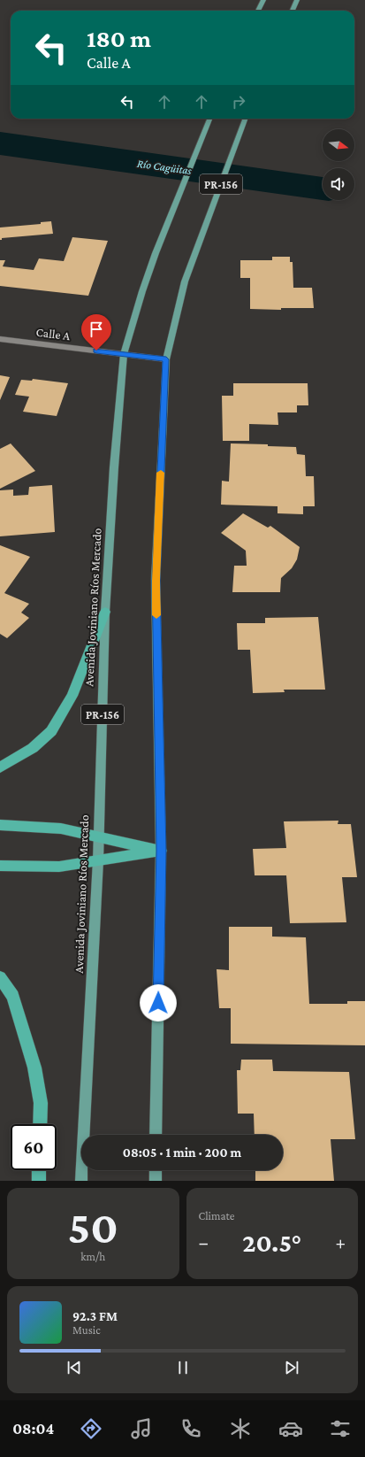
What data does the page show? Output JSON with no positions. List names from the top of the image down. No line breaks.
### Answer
{"streets":{"main road":["PR-156","Avenida Joviniano Ríos Mercado"],"street":["Calle A"]},"crossings":[["PR-156","Calle A"],["Calle A","Avenida Joviniano Ríos Mercado"]],"water":["Río Cagüitas"],"north":"right","page":{"turn":["180 m","Calle A"],"limit":"60","trip":"08:05 · 1 min · 200 m","tile":[["50","km/h"],"Climate"],"heat":["−","20.5°","+"],"song":["92.3 FM","Music"],"tabs":"08:04"}}
